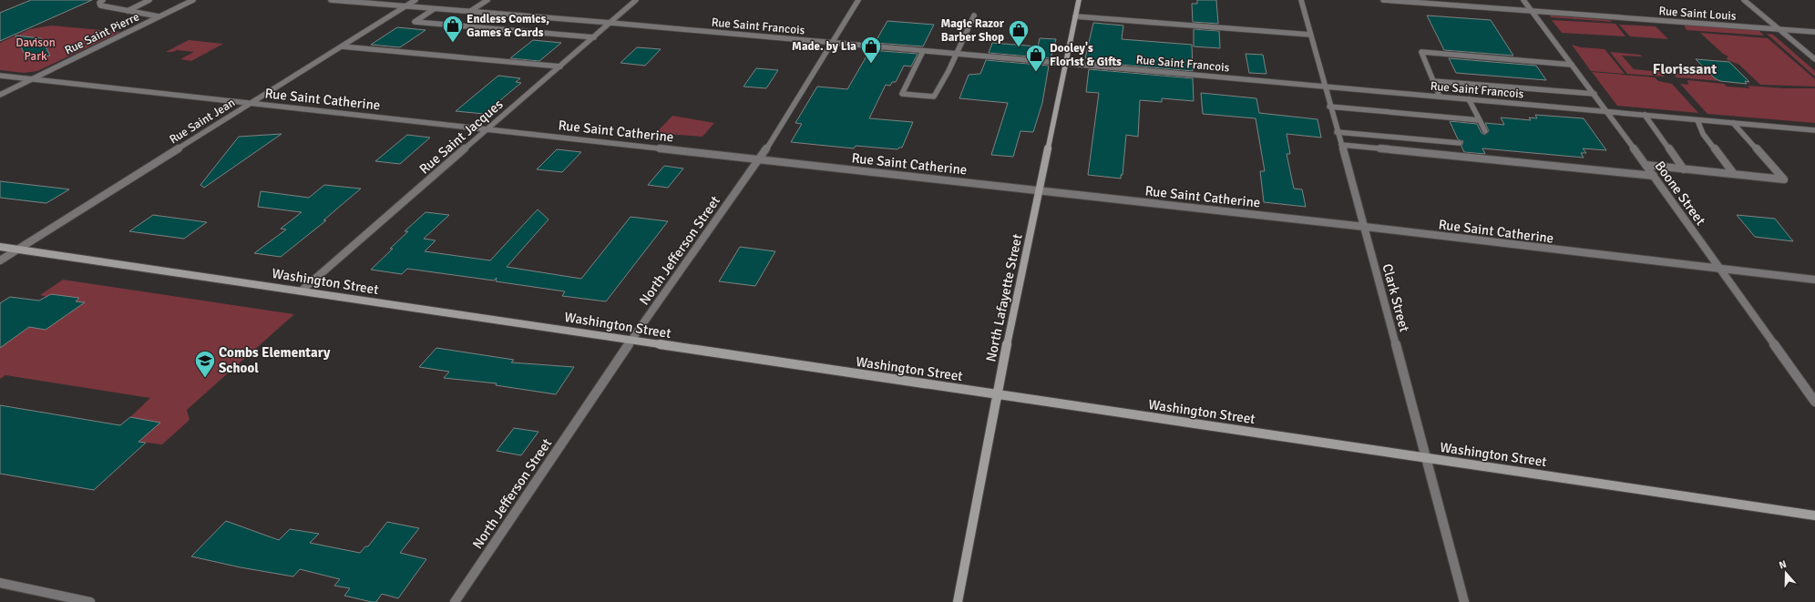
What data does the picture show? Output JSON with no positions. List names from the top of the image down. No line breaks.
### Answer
{"streets":{"main road":["Washington Street","North Lafayette Street"],"street":["Rue Saint Louis","Rue Saint Francois","Rue Saint Pierre","Rue Saint Catherine","Rue Saint Jean","Rue Saint Jacques","Boone Street","North Jefferson Street","Clark Street"]},"crossings":[["Rue Saint Louis","Boone Street"],["Rue Saint Francois","Rue Saint Jean"],["Rue Saint Francois","Rue Saint Jacques"],["Rue Saint Francois","Boone Street"],["Rue Saint Francois","North Jefferson Street"],["Rue Saint Francois","North Lafayette Street"],["Rue Saint Francois","Clark Street"],["Rue Saint Pierre","Rue Saint Catherine"],["Rue Saint Catherine","Rue Saint Jean"],["Rue Saint Catherine","Rue Saint Jacques"],["Rue Saint Catherine","Boone Street"],["Rue Saint Catherine","North Jefferson Street"],["Rue Saint Catherine","North Lafayette Street"],["Rue Saint Catherine","Clark Street"],["Rue Saint Jean","Washington Street"],["Rue Saint Jacques","Washington Street"],["North Jefferson Street","Washington Street"],["Washington Street","North Lafayette Street"],["Washington Street","Clark Street"]],"districts":["Florissant"],"parks":["Davison Park"],"places":{"shop":["Endless Comics, Games & Cards","Magic Razor Barber Shop","Made. by Lia","Dooley's Florist & Gifts"],"school or university":["Combs Elementary School"]},"north":"top"}
